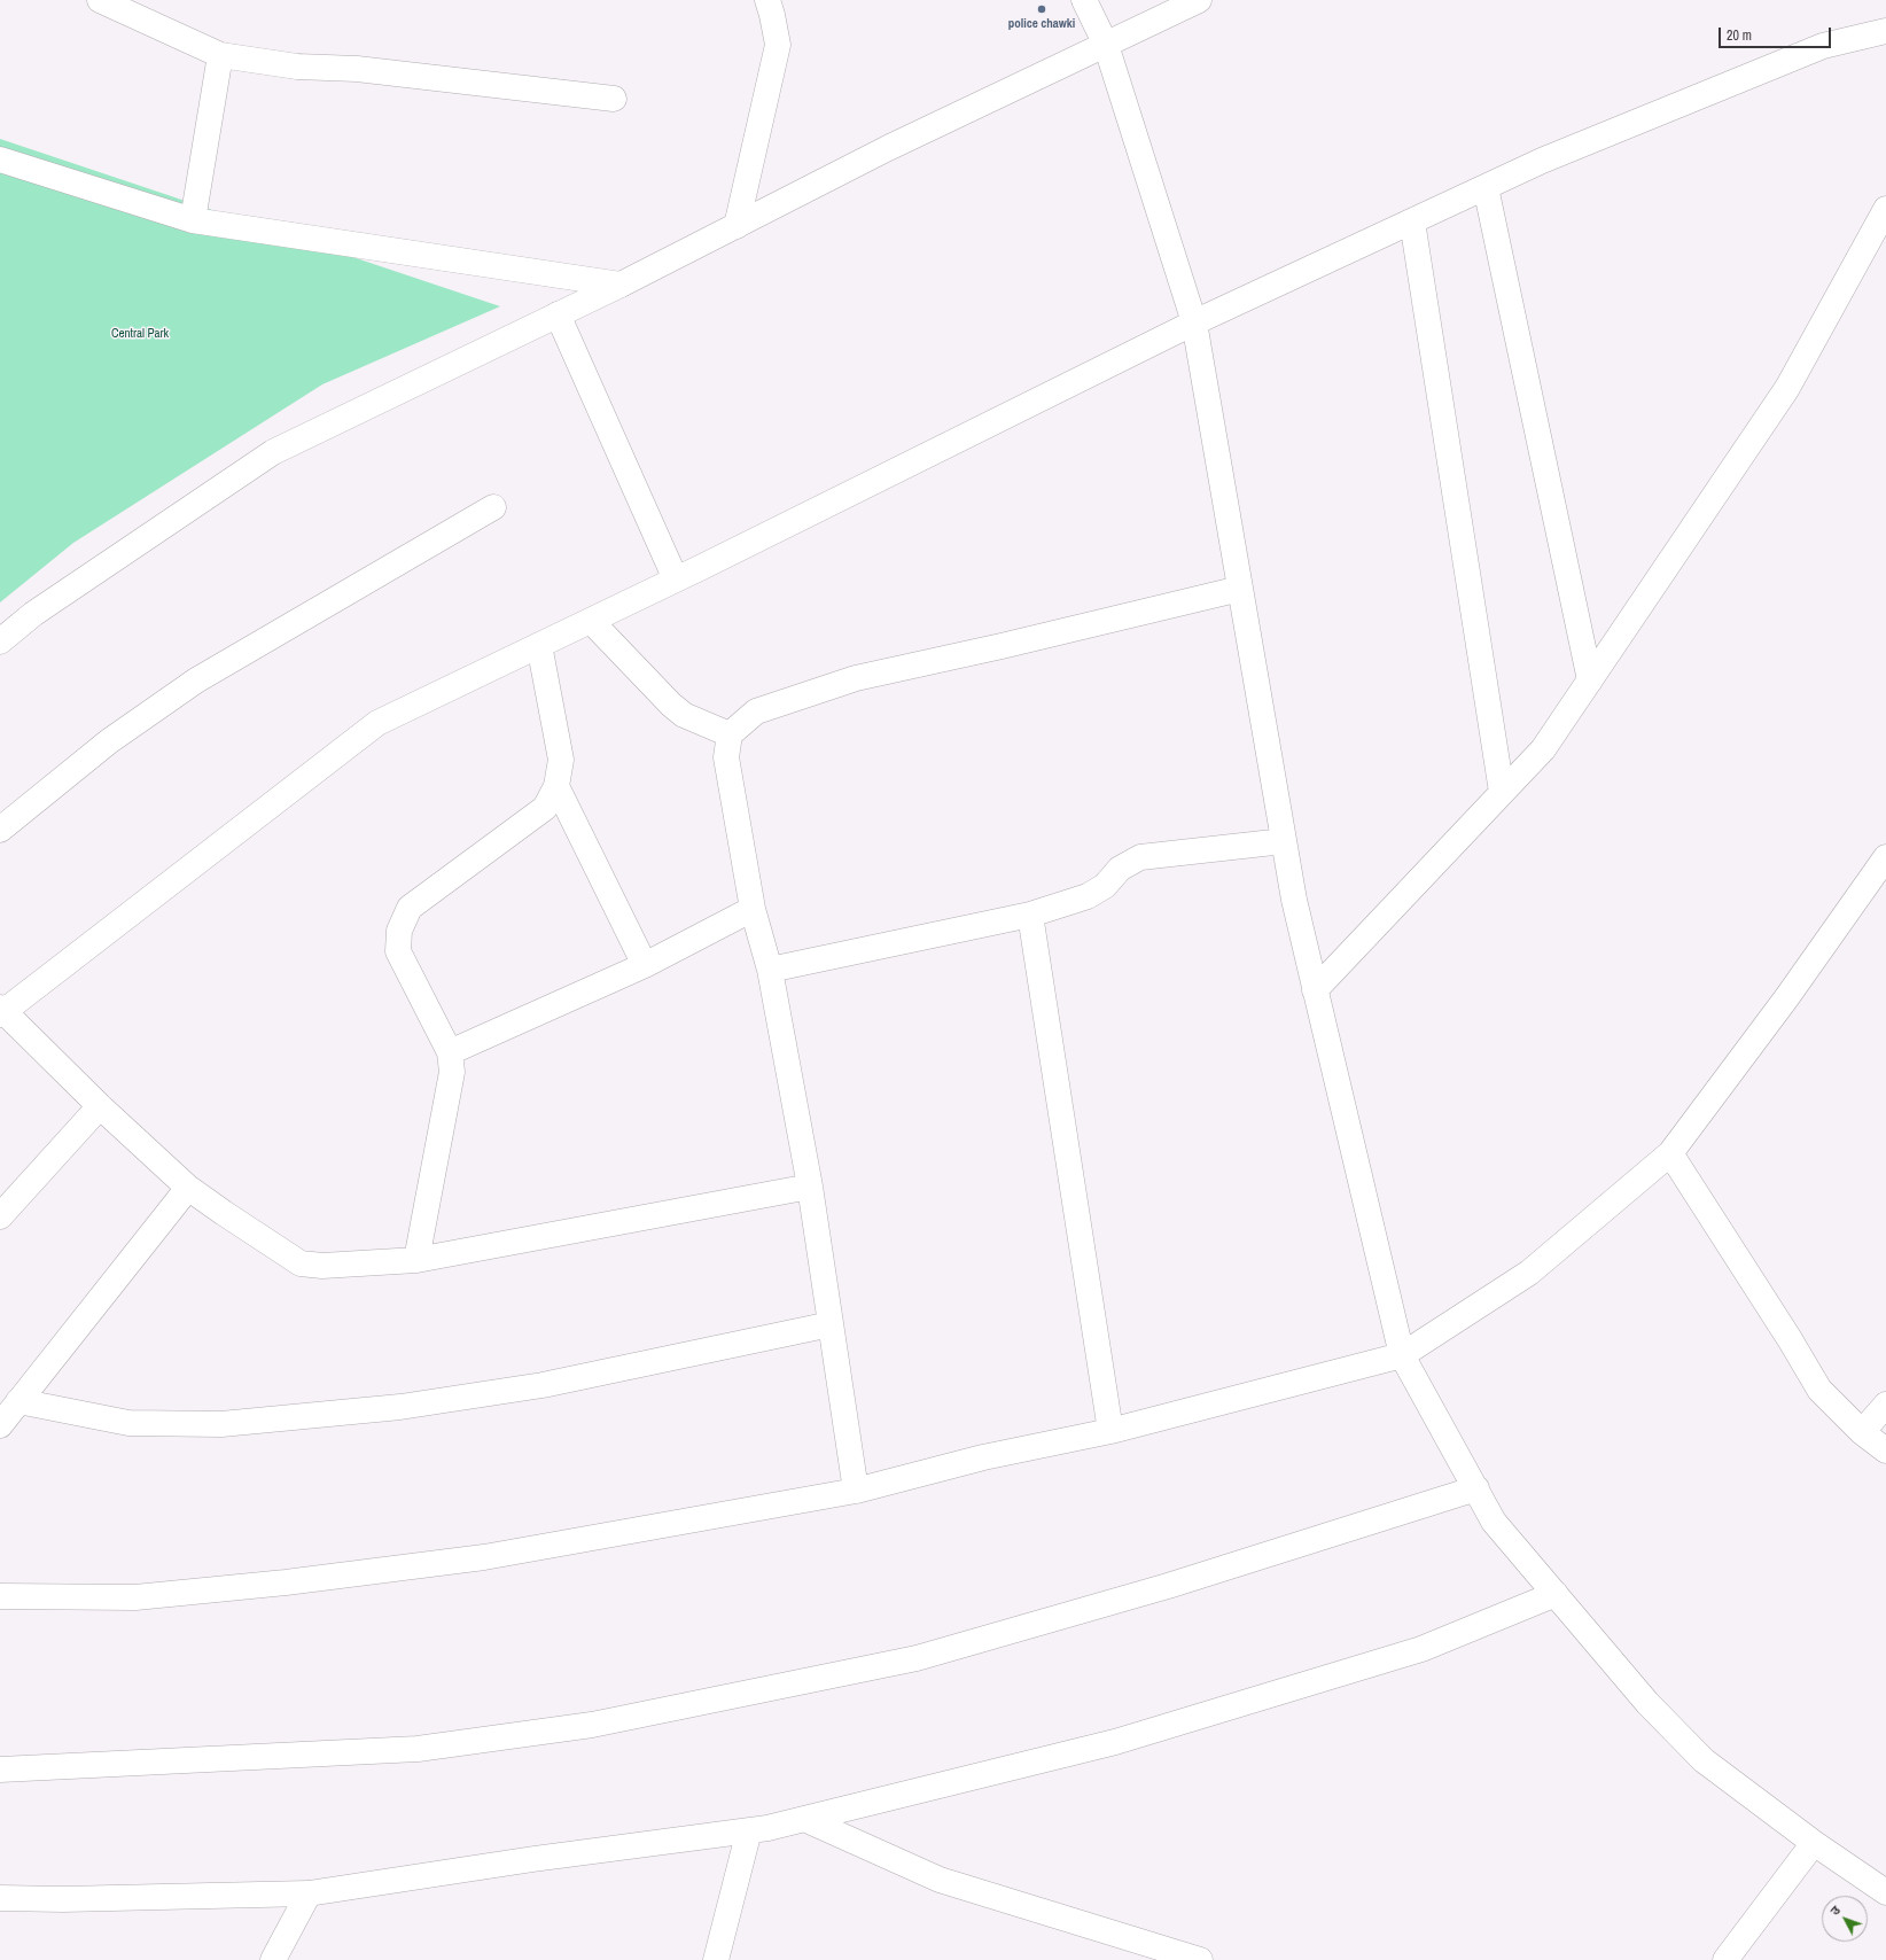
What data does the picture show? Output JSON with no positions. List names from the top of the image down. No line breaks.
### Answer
{"parks":["Central Park"],"places":["police chawki"],"scale_bar":"20 m","north":"top left"}
